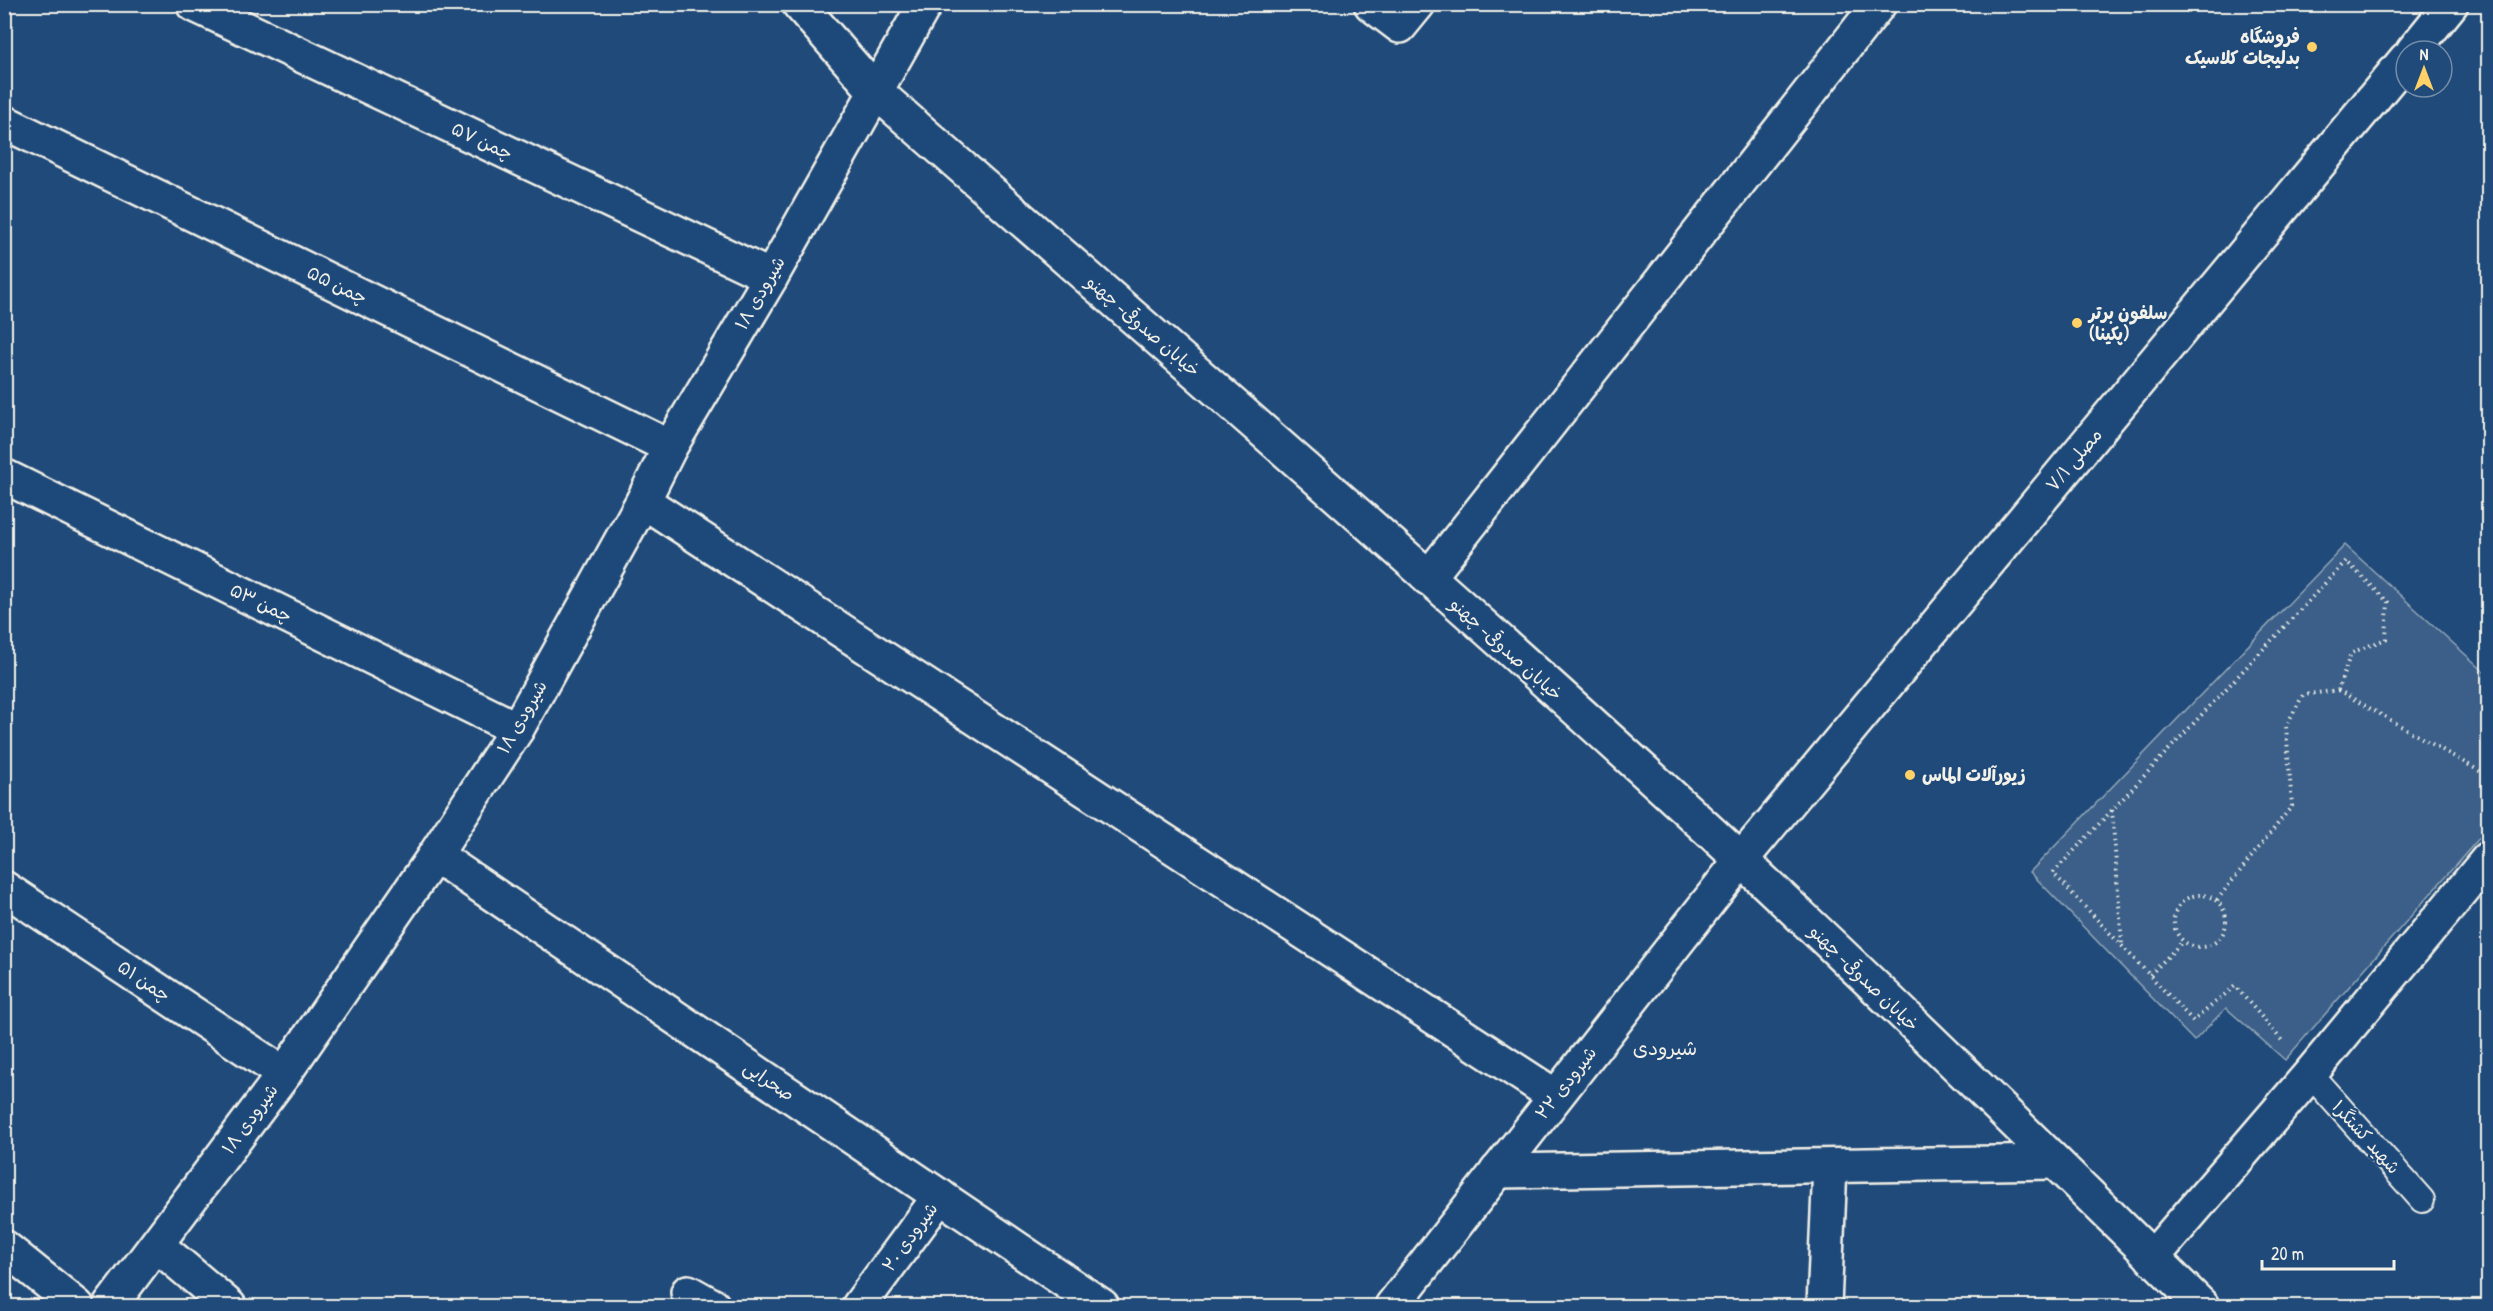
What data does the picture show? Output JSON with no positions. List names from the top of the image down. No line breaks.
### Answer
{"streets":{"street":["چمن ۵۷","چمن ۵۵","شیرودی ۱۸","خیابان صدوقی- چهنو","مصلی ۷/۱","چمن ۵۳","چمن ۵۱","صحرایی","شیرودی ۲۲","شیرودی ۲۰"],"lane":["شهید کشتگر۱"]},"crossings":[["چمن ۵۷","شیرودی ۱۸"],["چمن ۵۵","شیرودی ۱۸"],["شیرودی ۱۸","خیابان صدوقی- چهنو"],["شیرودی ۱۸","چمن ۵۳"],["شیرودی ۱۸","چمن ۵۱"],["شیرودی ۱۸","صحرایی"],["خیابان صدوقی- چهنو","مصلی ۷/۱"],["خیابان صدوقی- چهنو","شیرودی ۲۲"],["مصلی ۷/۱","شیرودی ۲۲"],["صحرایی","شیرودی ۲۰"]],"districts":["شیرودی"],"places":["فروشگاه بدلیجات کلاسیک","سلفون برتر (پکینا)","زیورآلات الماس"],"scale_bar":"20 m","north":"top"}
